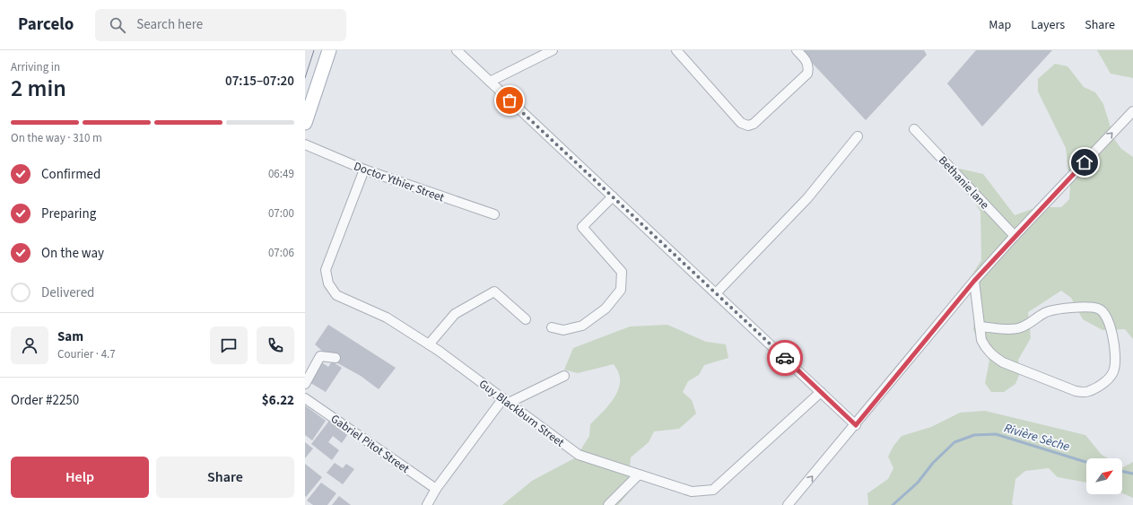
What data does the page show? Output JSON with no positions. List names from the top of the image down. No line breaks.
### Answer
{"streets":{"street":["Doctor Ythier Street","Bethanie lane","Guy Blackburn Street","Gabriel Pitot Street"]},"crossings":[["Doctor Ythier Street","Guy Blackburn Street"]],"water":["Rivière Sèche"],"north":"top right","page":{"header":"Parcelo","search":"Search here","nav":["Map","Layers","Share"],"heading":["2 min","Arriving in","07:15–07:20"],"panel":["Sam","Courier · 4.7","Order #2250","$6.22"],"bar":"On the way · 310 m","list":[["Confirmed","06:49"],["Preparing","07:00"],["On the way","07:06"],"Delivered"],"buttons":["Help","Share"]}}
